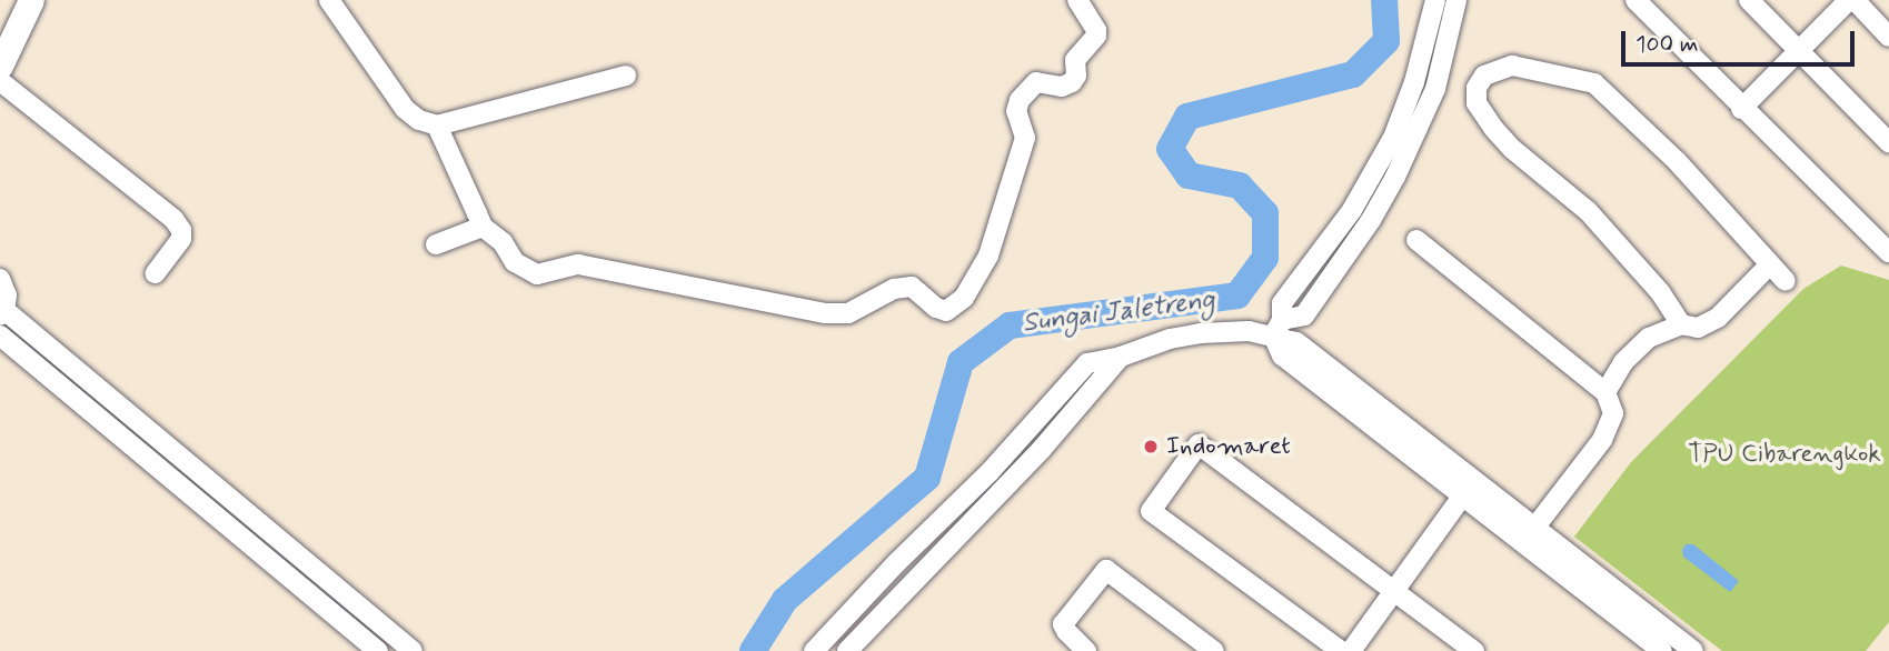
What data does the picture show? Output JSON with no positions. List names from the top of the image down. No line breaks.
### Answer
{"water":["Sungai Jaletreng"],"parks":["TPU Cibarengkok"],"places":["Indomaret"],"scale_bar":"100 m"}
